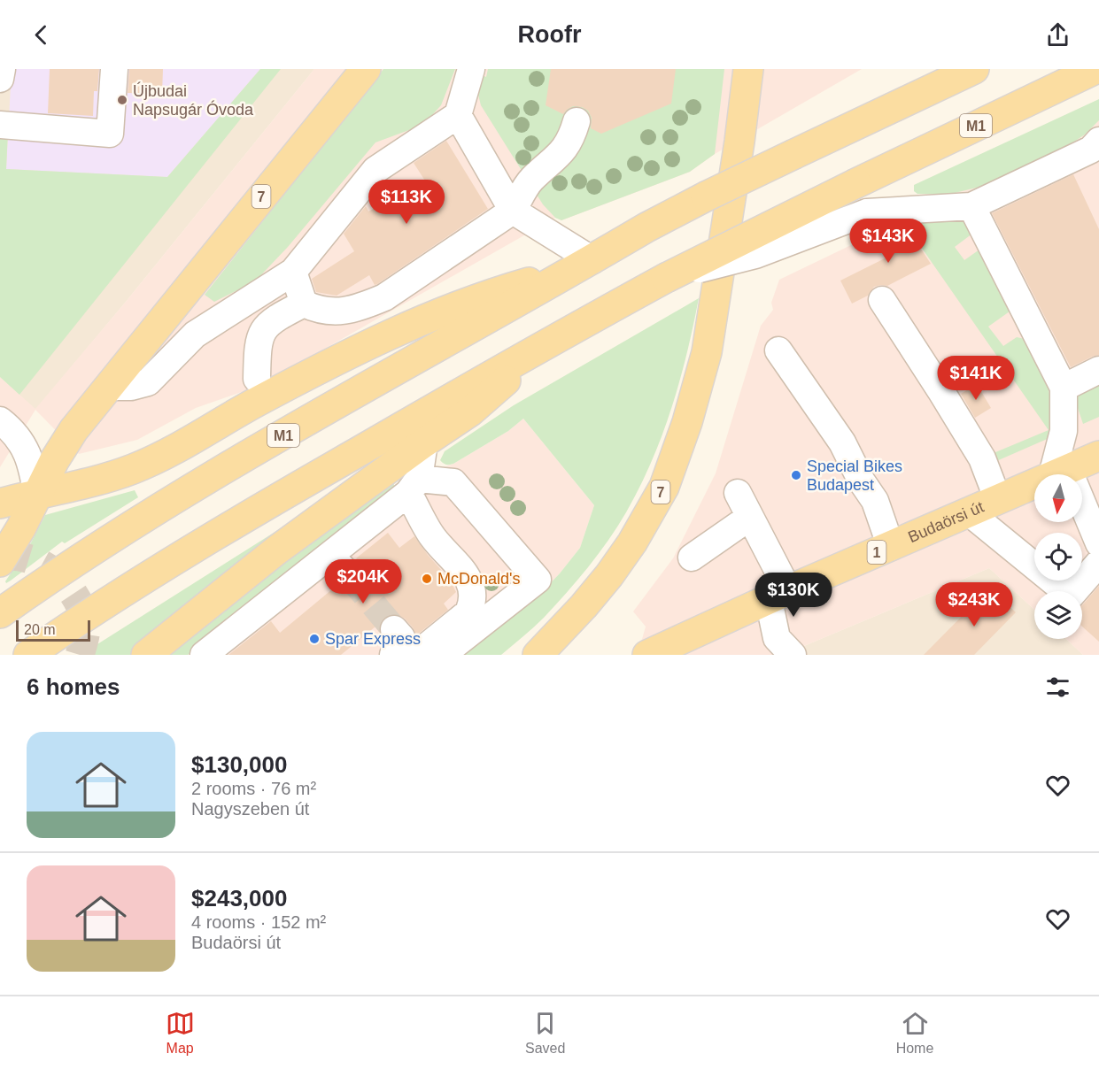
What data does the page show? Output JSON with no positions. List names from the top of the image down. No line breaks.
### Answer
{"streets":{"main road":["M1","7","Budaörsi út","1"]},"places":["Újbudai Napsugár Óvoda","Special Bikes Budapest","McDonald's","Spar Express"],"scale_bar":"20 m","north":"bottom","page":{"header":"Roofr","price":["$113K","$143K","$141K","$204K","$130K","$243K"],"scale":"20 m","heading":"6 homes","list":[{"name":"$130,000","note":"2 rooms · 76 m² · Nagyszeben út"},{"name":"$243,000","note":"4 rooms · 152 m² · Budaörsi út"}],"tabs":["Map","Saved","Home"]}}
